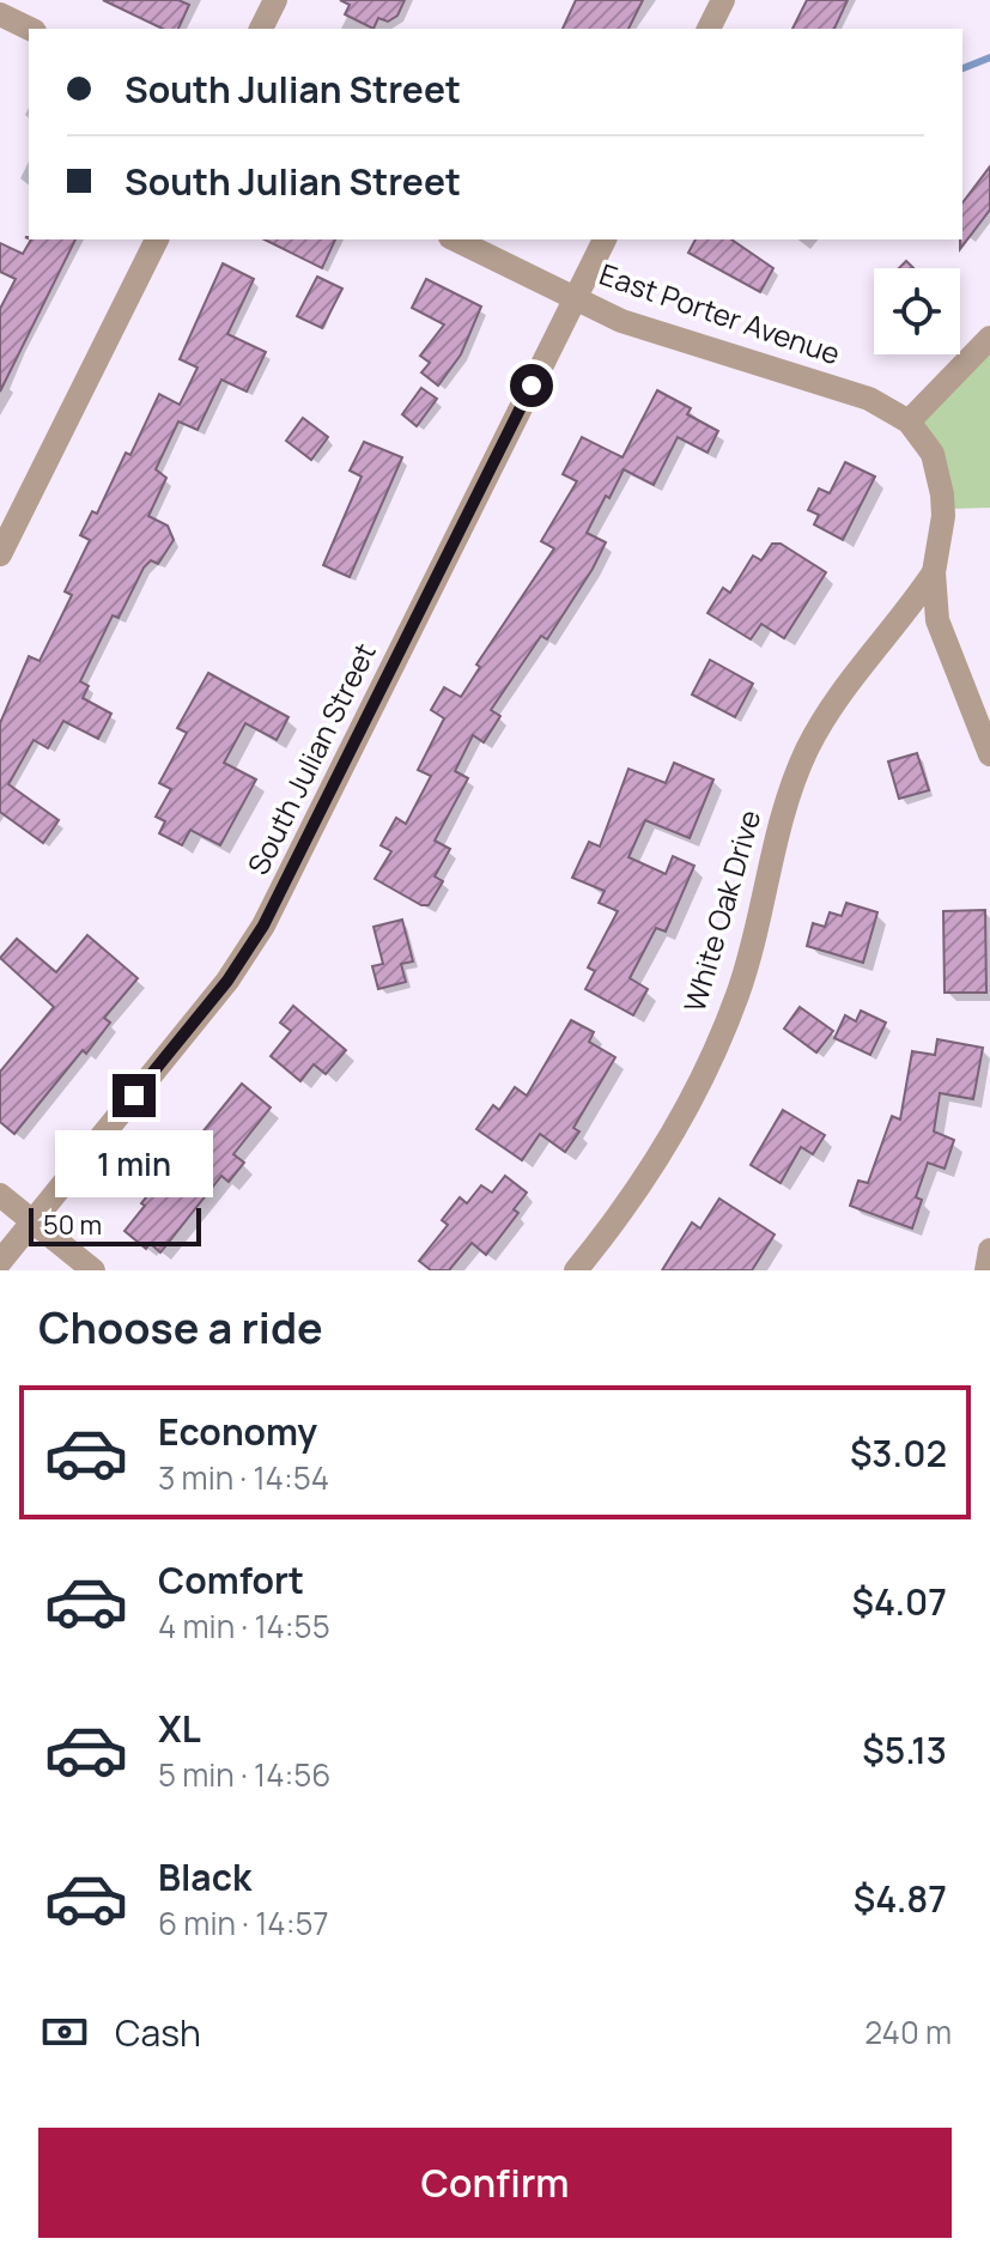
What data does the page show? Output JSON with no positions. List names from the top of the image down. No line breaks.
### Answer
{"streets":{"street":["East Porter Avenue","South Julian Street","White Oak Drive"]},"crossings":[["East Porter Avenue","South Julian Street"],["East Porter Avenue","White Oak Drive"]],"scale_bar":"50 m","page":{"banner":["South Julian Street","South Julian Street"],"bubble":"1 min","scale":"50 m","heading":"Choose a ride","list":[{"name":"Economy","note":"3 min · 14:54","value":"$3.02"},{"name":"Comfort","note":"4 min · 14:55","value":"$4.07"},{"name":"XL","note":"5 min · 14:56","value":"$5.13"},{"name":"Black","note":"6 min · 14:57","value":"$4.87"}],"pay":["Cash","240 m"],"buttons":"Confirm"}}
